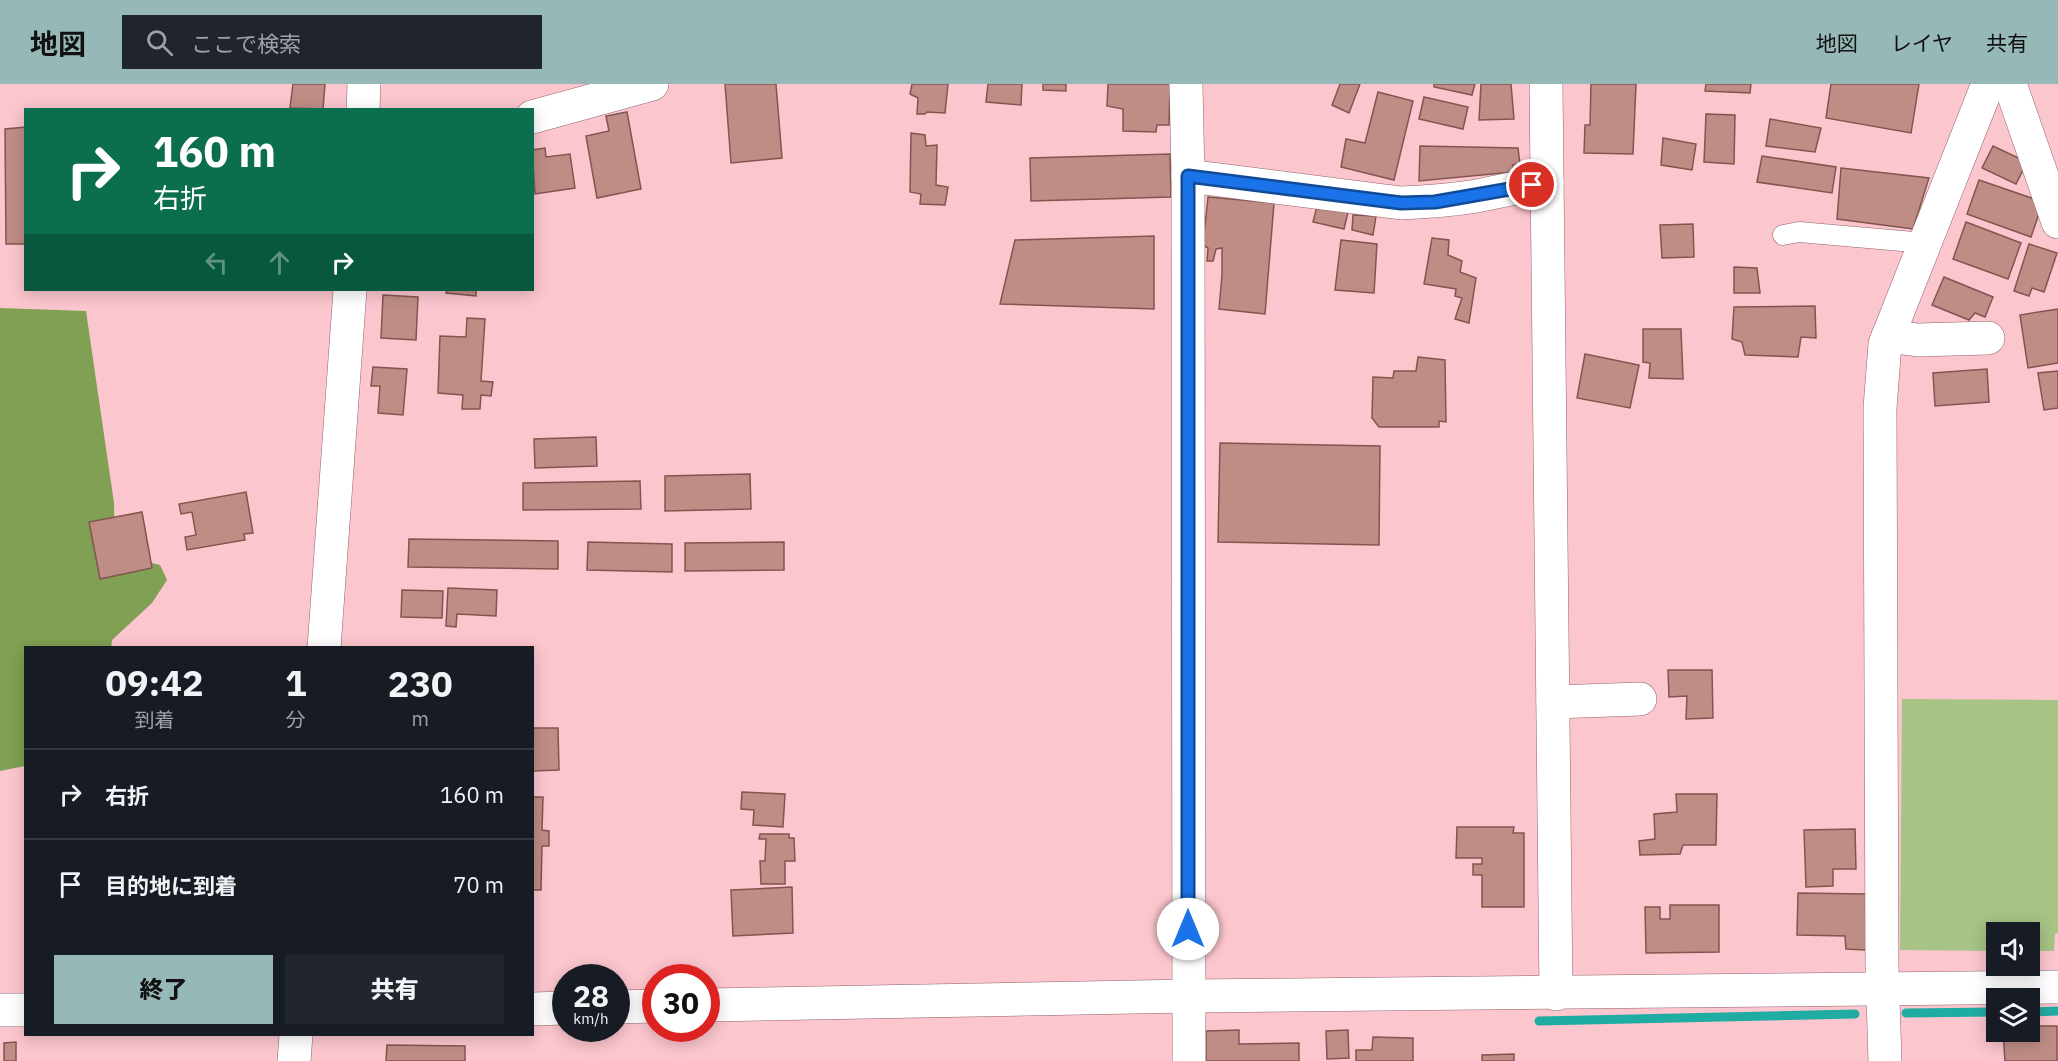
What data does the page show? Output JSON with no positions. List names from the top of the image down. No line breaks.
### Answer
{"page":{"header":"地図","search":"ここで検索","nav":["地図","レイヤ","共有"],"turn":["160 m","右折"],"eta":["09:42","到着","1","分","230","m"],"list":[{"name":"右折","value":"160 m"},{"name":"目的地に到着","value":"70 m"}],"buttons":["終了","共有"],"speed":"28 km/h","limit":"30"}}
